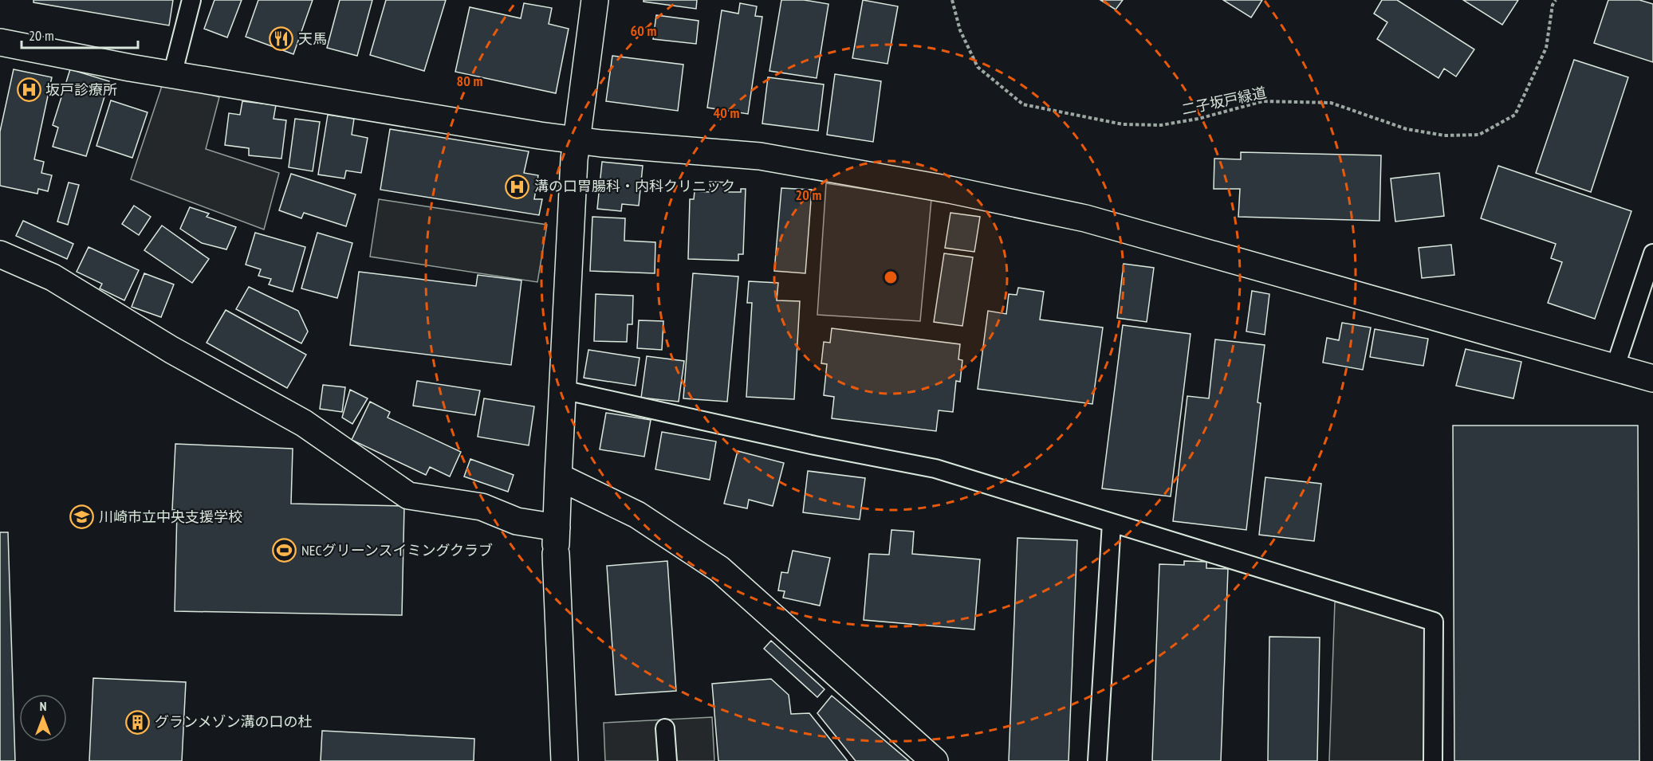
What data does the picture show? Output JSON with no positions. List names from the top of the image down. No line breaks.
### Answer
{"streets":{"path":["二子坂戸緑道"]},"places":{"restaurant":["天馬"],"hospital":["坂戸診療所","溝の口胃腸科・内科クリニック"],"school or university":["川崎市立中央支援学校"],"sports":["NECグリーンスイミングクラブ"],"building":["グランメゾン溝の口の杜"]},"scale_bar":"20 m","north":"top","rings":["60 m","80 m","40 m","20 m"]}
